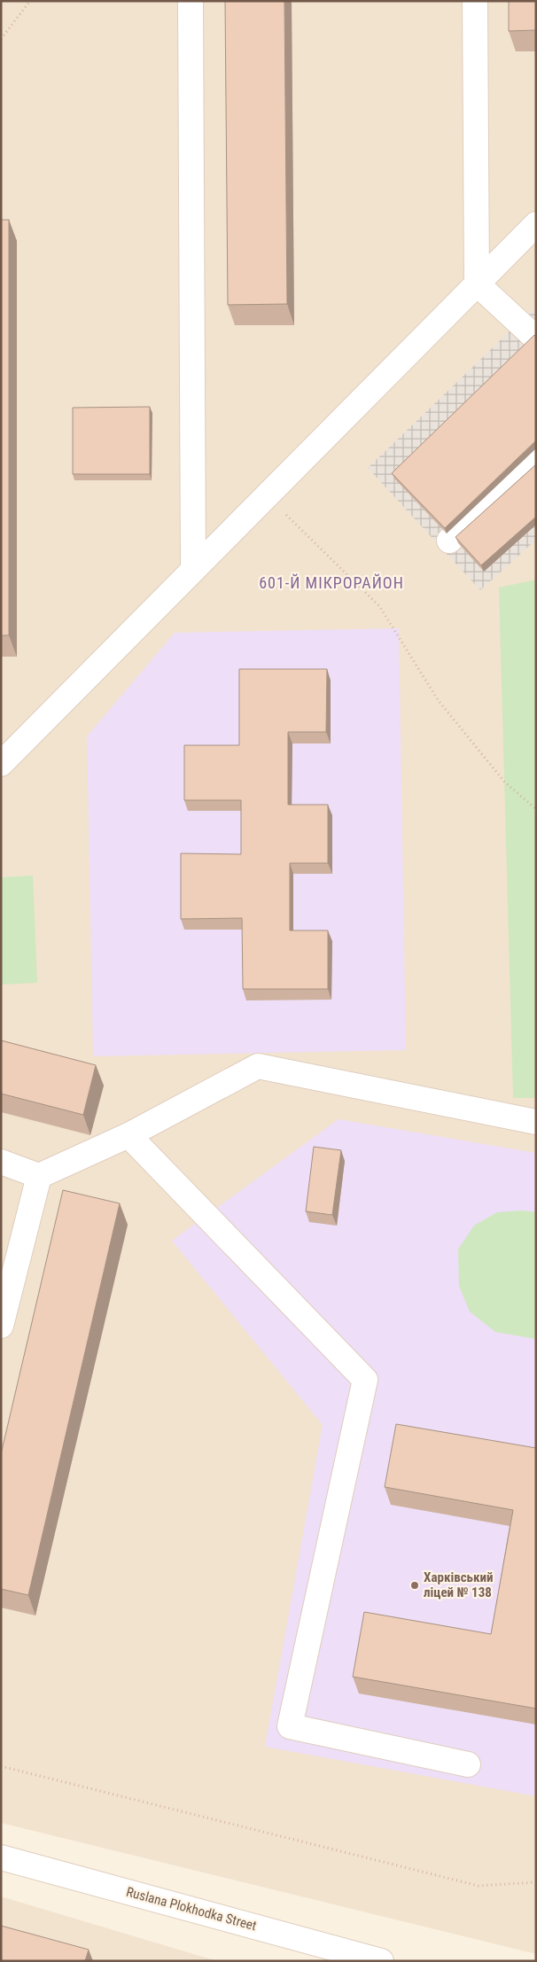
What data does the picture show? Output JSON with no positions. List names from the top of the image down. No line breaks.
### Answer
{"streets":{"street":["Ruslana Plokhodka Street"]},"districts":["601-Й МІКРОРАЙОН"],"places":["Харківський ліцей № 138"]}
